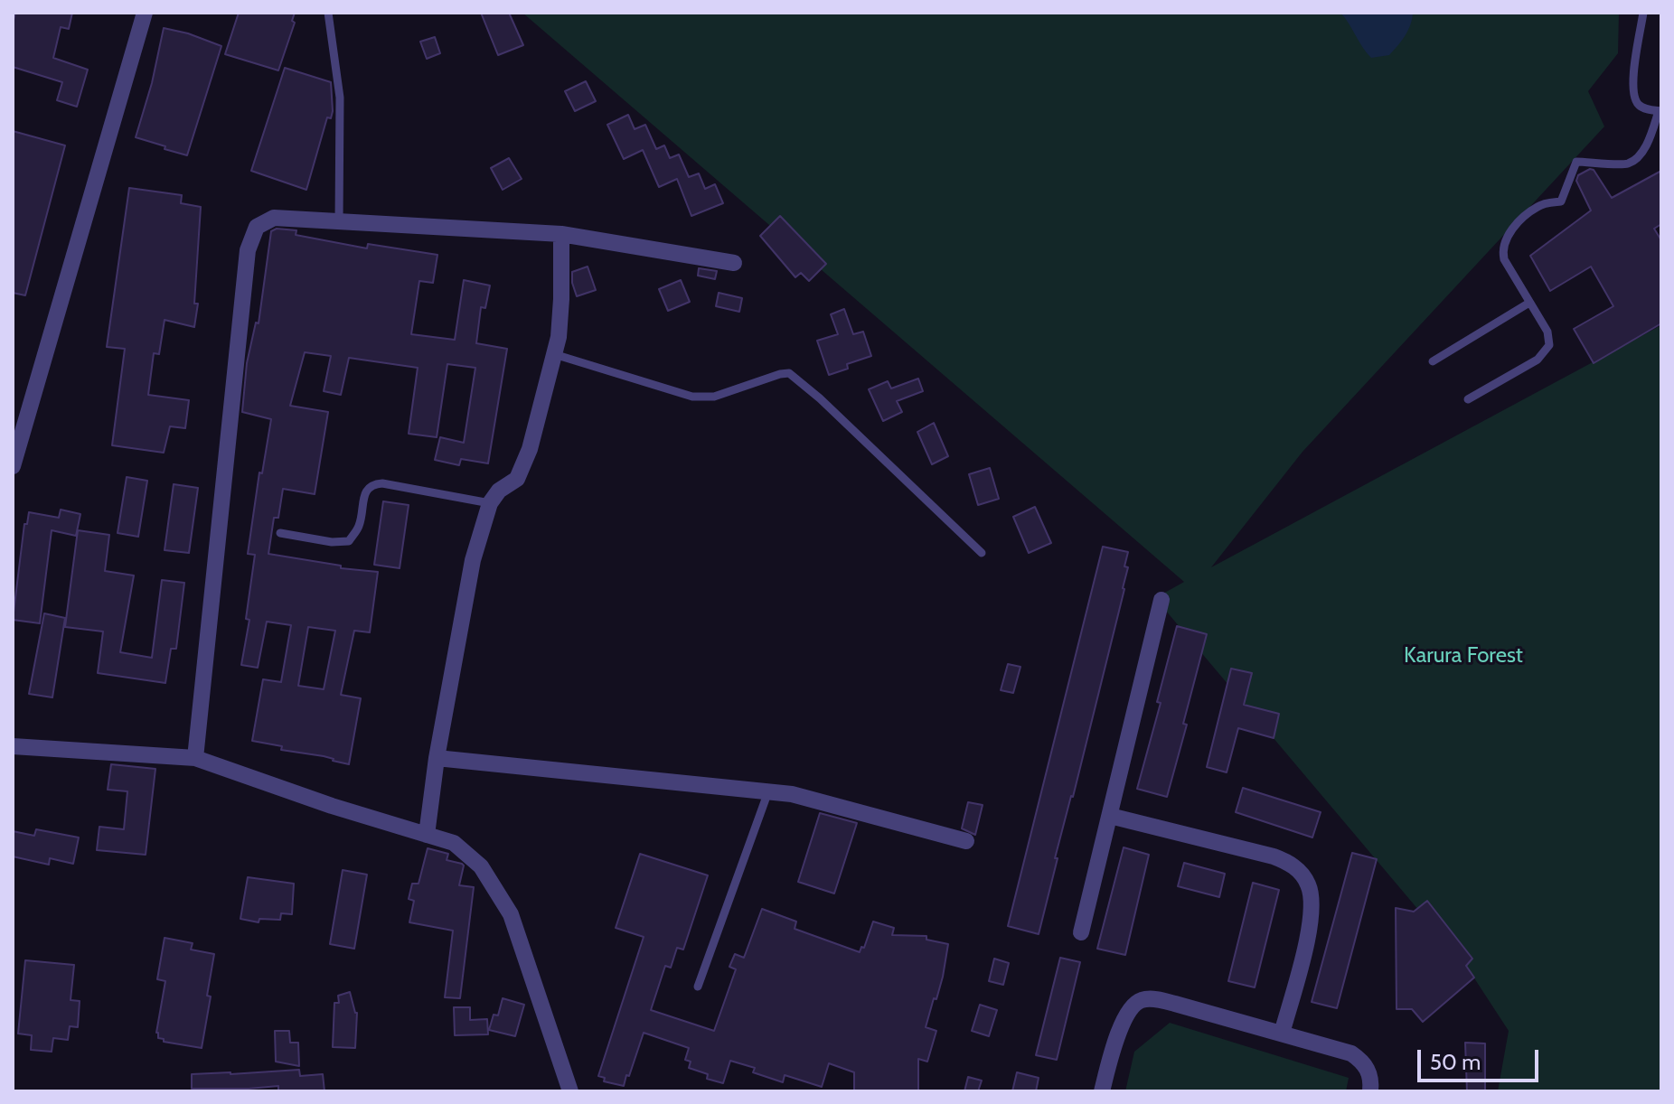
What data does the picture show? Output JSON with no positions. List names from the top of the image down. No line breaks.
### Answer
{"parks":["Karura Forest"],"scale_bar":"50 m"}
